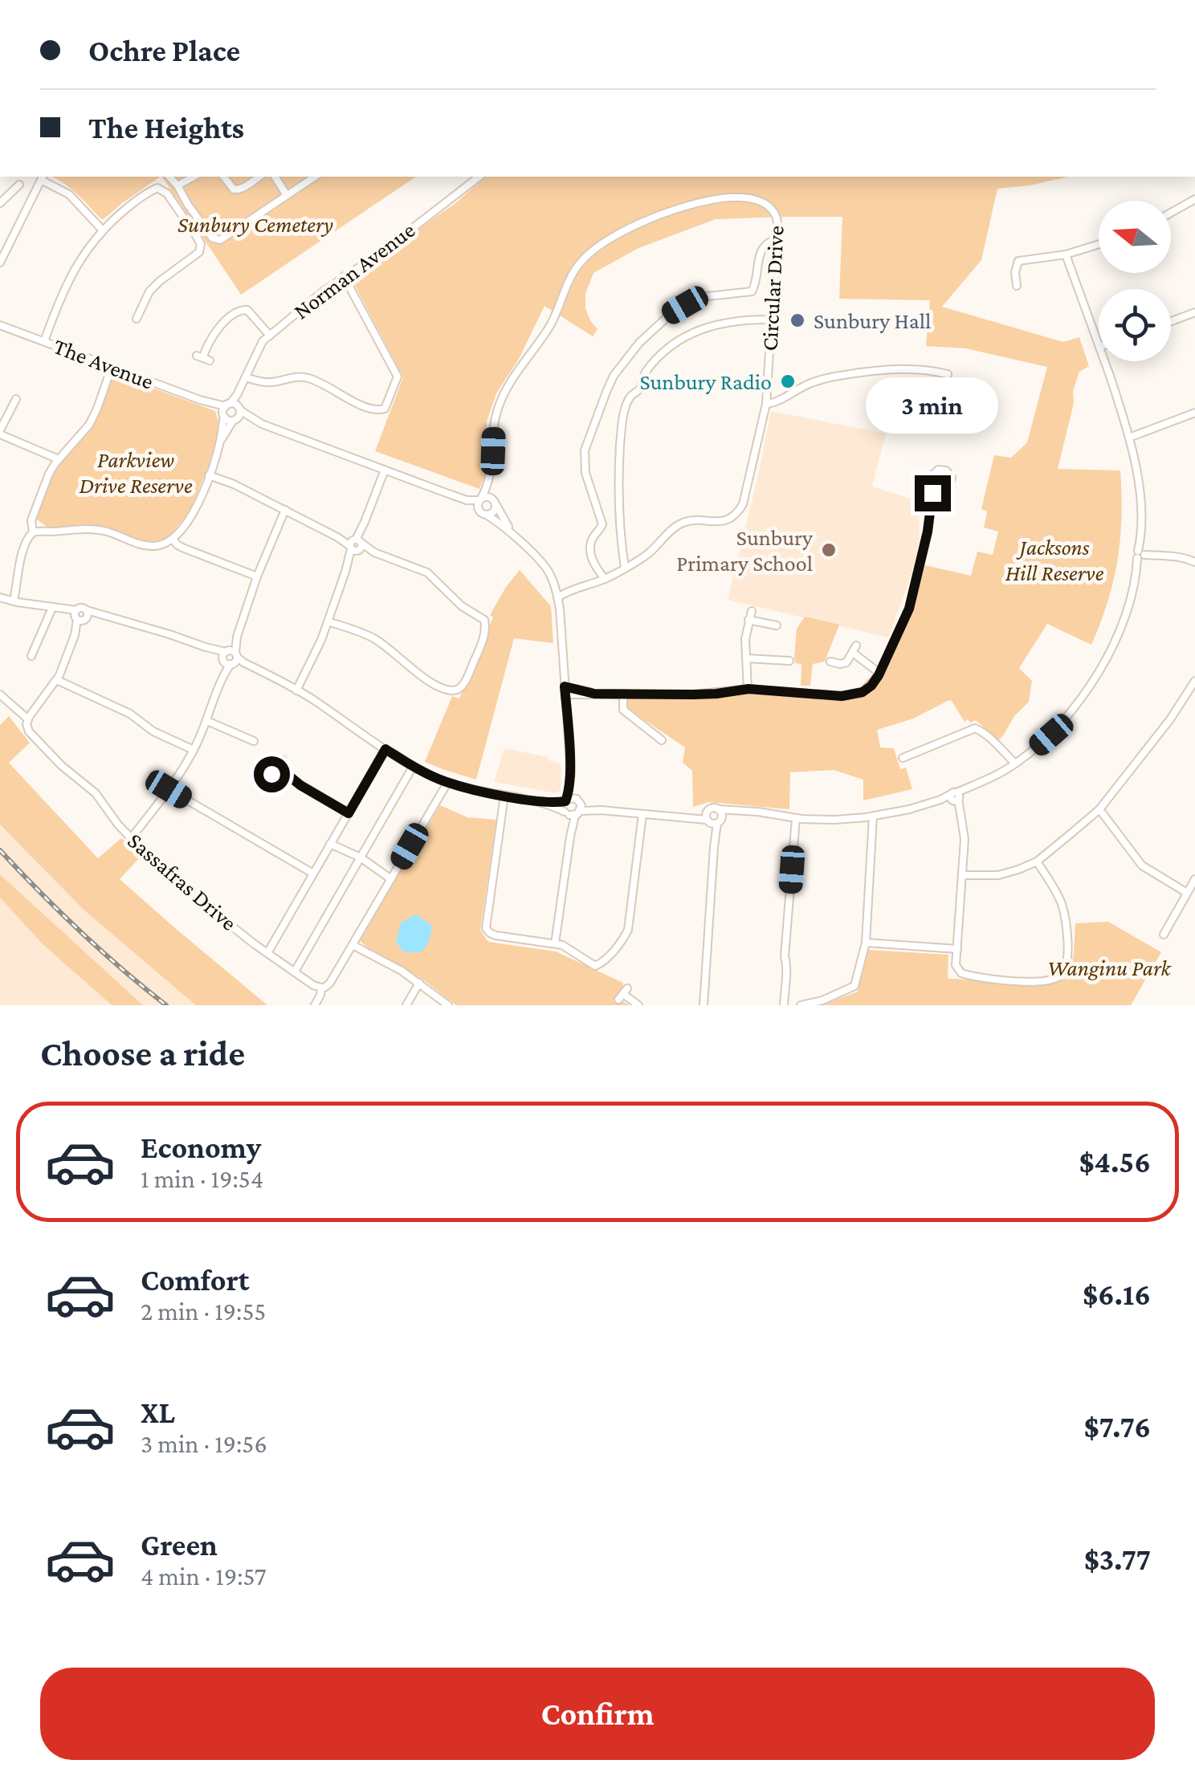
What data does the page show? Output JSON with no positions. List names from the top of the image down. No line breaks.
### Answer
{"streets":{"street":["Norman Avenue","Circular Drive","The Avenue","Sassafras Drive"]},"crossings":[["Norman Avenue","The Avenue"]],"parks":["Sunbury Cemetery","Parkview Drive Reserve","Jacksons Hill Reserve","Wanginu Park"],"places":["Sunbury Hall","Sunbury Radio","Sunbury Primary School"],"north":"left","page":{"banner":["Ochre Place","The Heights"],"bubble":"3 min","heading":"Choose a ride","list":[{"name":"Economy","note":"1 min · 19:54","value":"$4.56"},{"name":"Comfort","note":"2 min · 19:55","value":"$6.16"},{"name":"XL","note":"3 min · 19:56","value":"$7.76"},{"name":"Green","note":"4 min · 19:57","value":"$3.77"}],"buttons":"Confirm"}}
